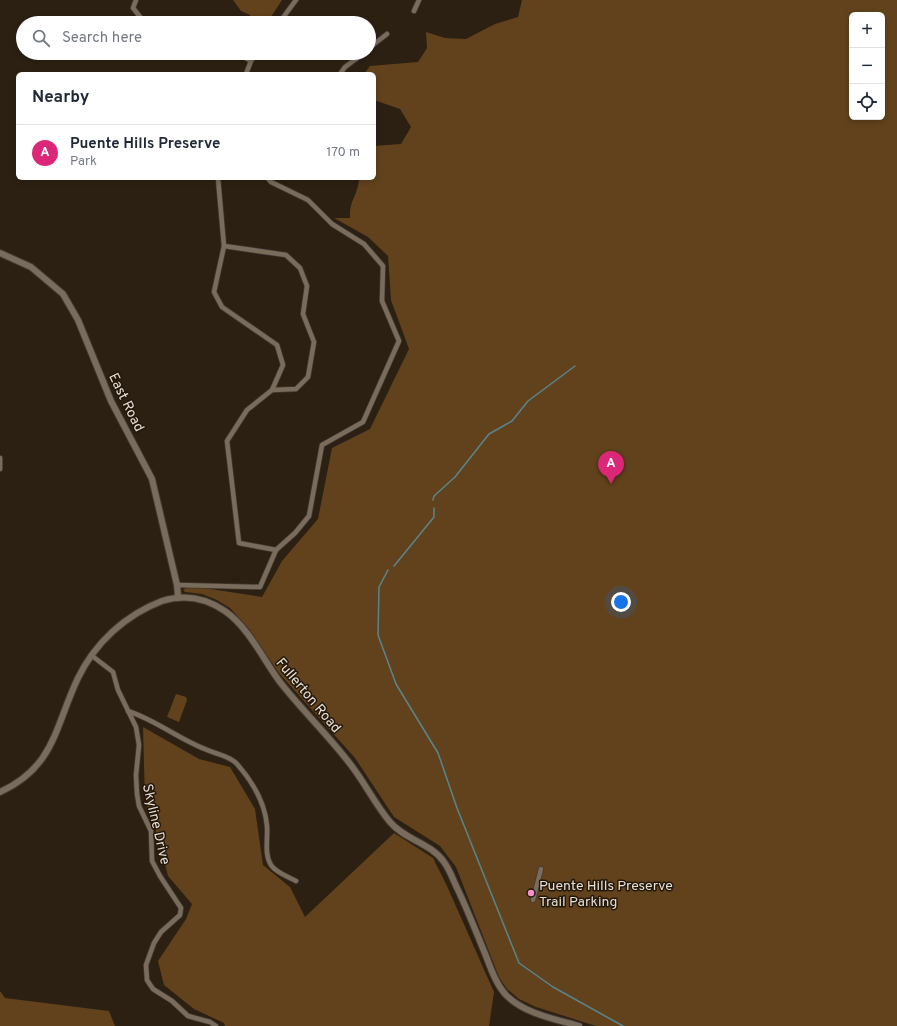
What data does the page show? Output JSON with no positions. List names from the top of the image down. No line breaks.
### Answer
{"streets":{"street":["East Road","Fullerton Road","Skyline Drive"]},"crossings":[["East Road","Fullerton Road"]],"places":["Puente Hills Preserve Trail Parking"],"page":{"map_buttons":["+","−"],"search":"Search here","heading":"Nearby","list":[{"mark":"A","name":"Puente Hills Preserve","note":"Park","value":"170 m"}],"pins":"A"}}
